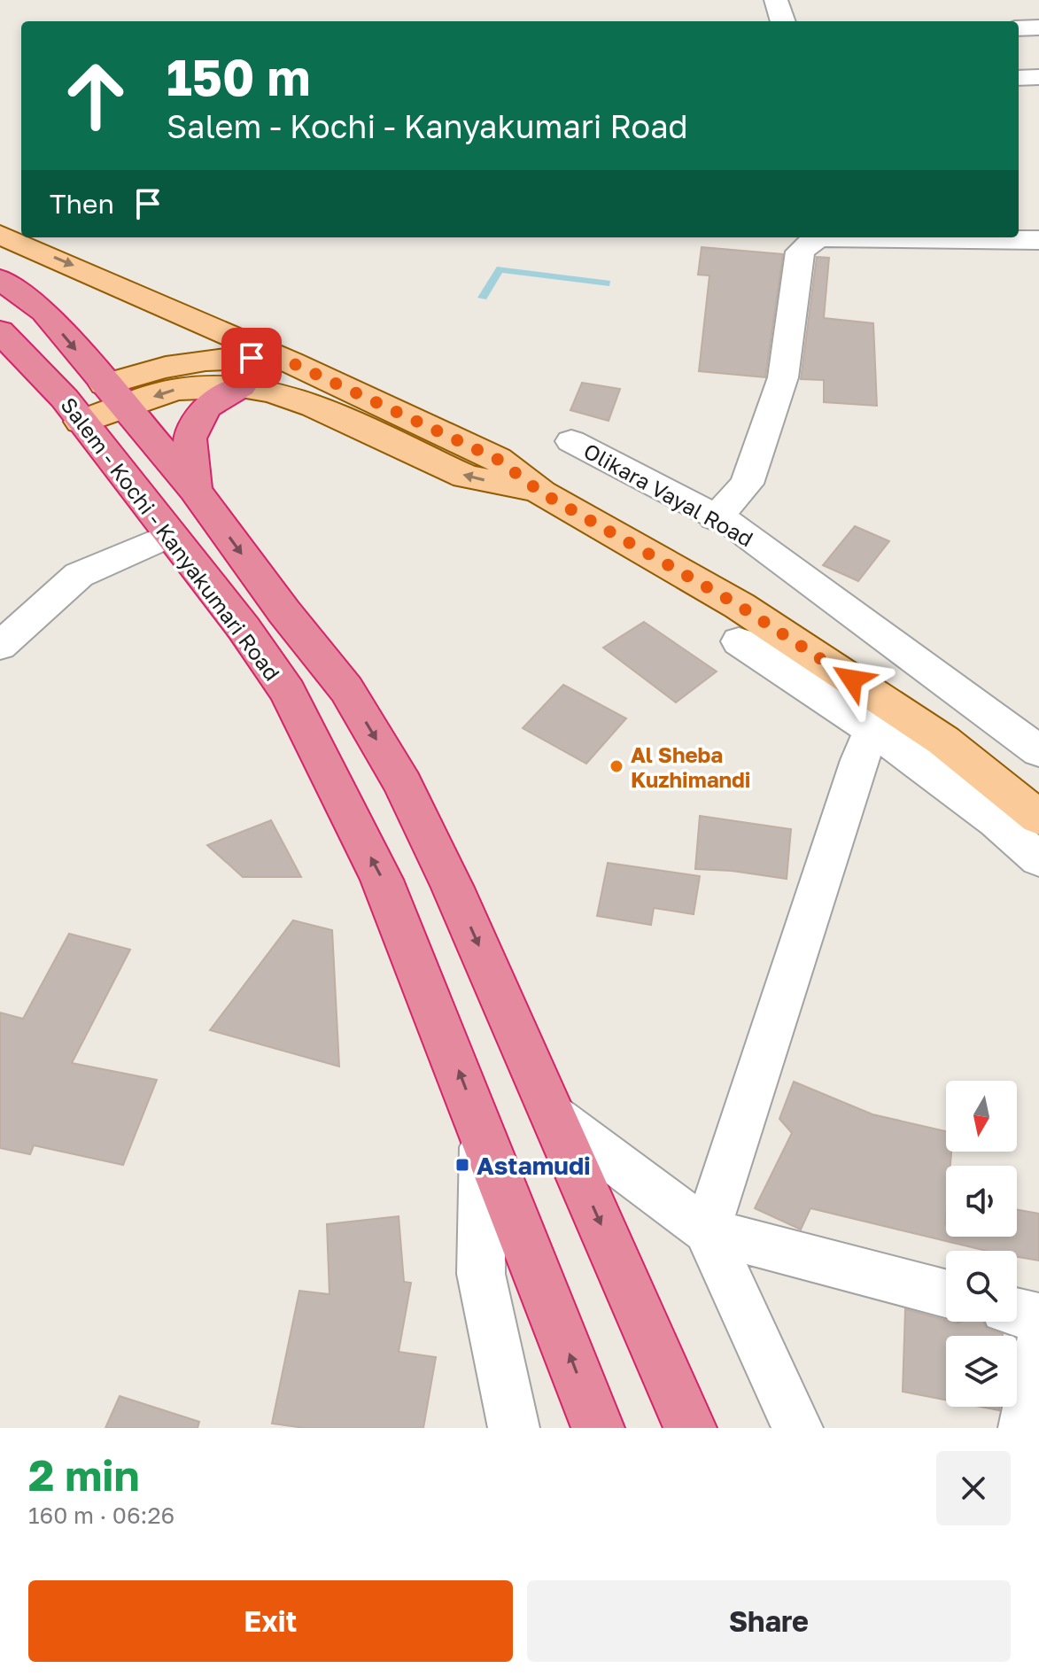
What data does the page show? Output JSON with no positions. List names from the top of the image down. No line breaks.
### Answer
{"streets":{"highway":["Salem - Kochi - Kanyakumari Road"],"street":["Olikara Vayal Road"]},"places":{"other":["Al Sheba Kuzhimandi"],"transit":["Astamudi"]},"north":"bottom","page":{"turn":["150 m","Salem - Kochi - Kanyakumari Road"],"then":"Then","heading":["2 min","160 m · 06:26"],"buttons":["Exit","Share"]}}
